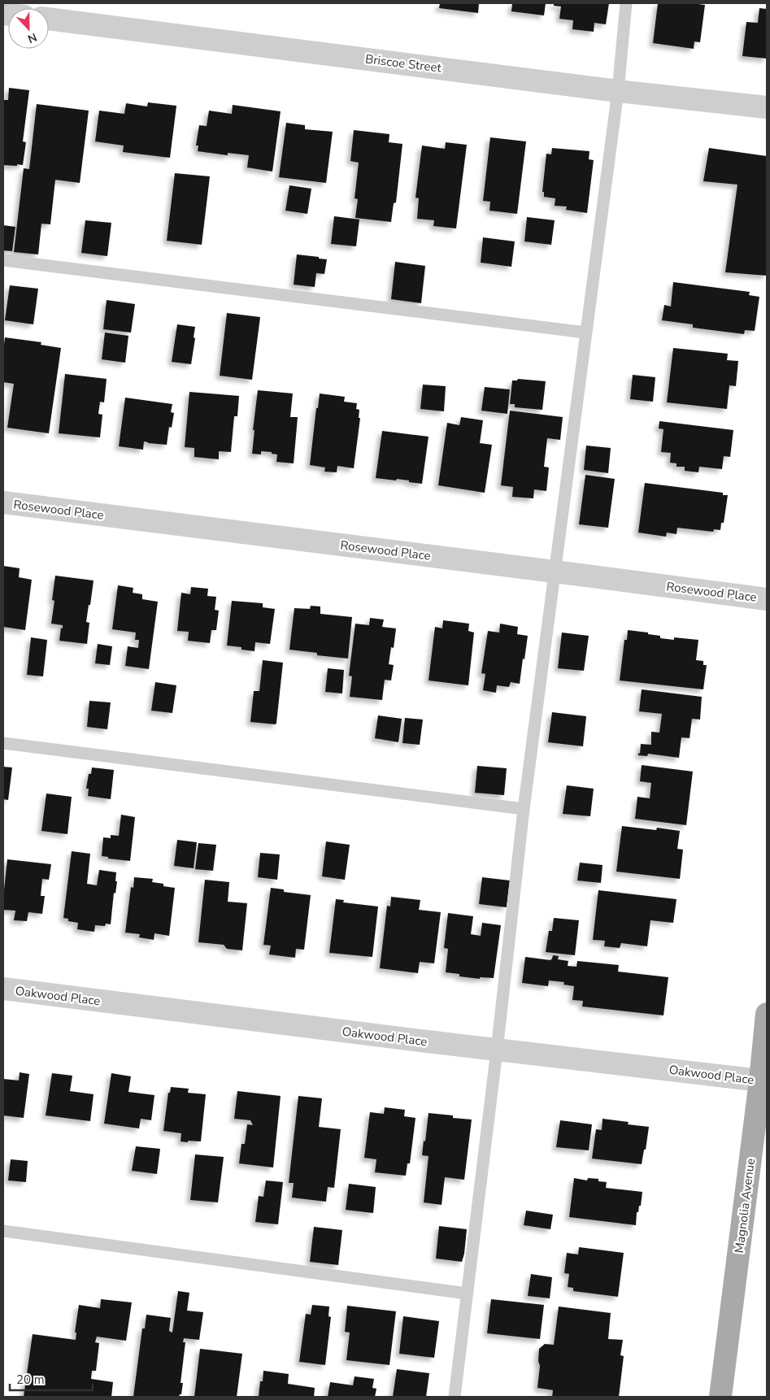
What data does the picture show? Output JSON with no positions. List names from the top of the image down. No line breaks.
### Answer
{"streets":{"main road":["Magnolia Avenue"],"street":["Briscoe Street","Rosewood Place","Oakwood Place"]},"crossings":[["Oakwood Place","Magnolia Avenue"]],"scale_bar":"20 m","north":"bottom"}
